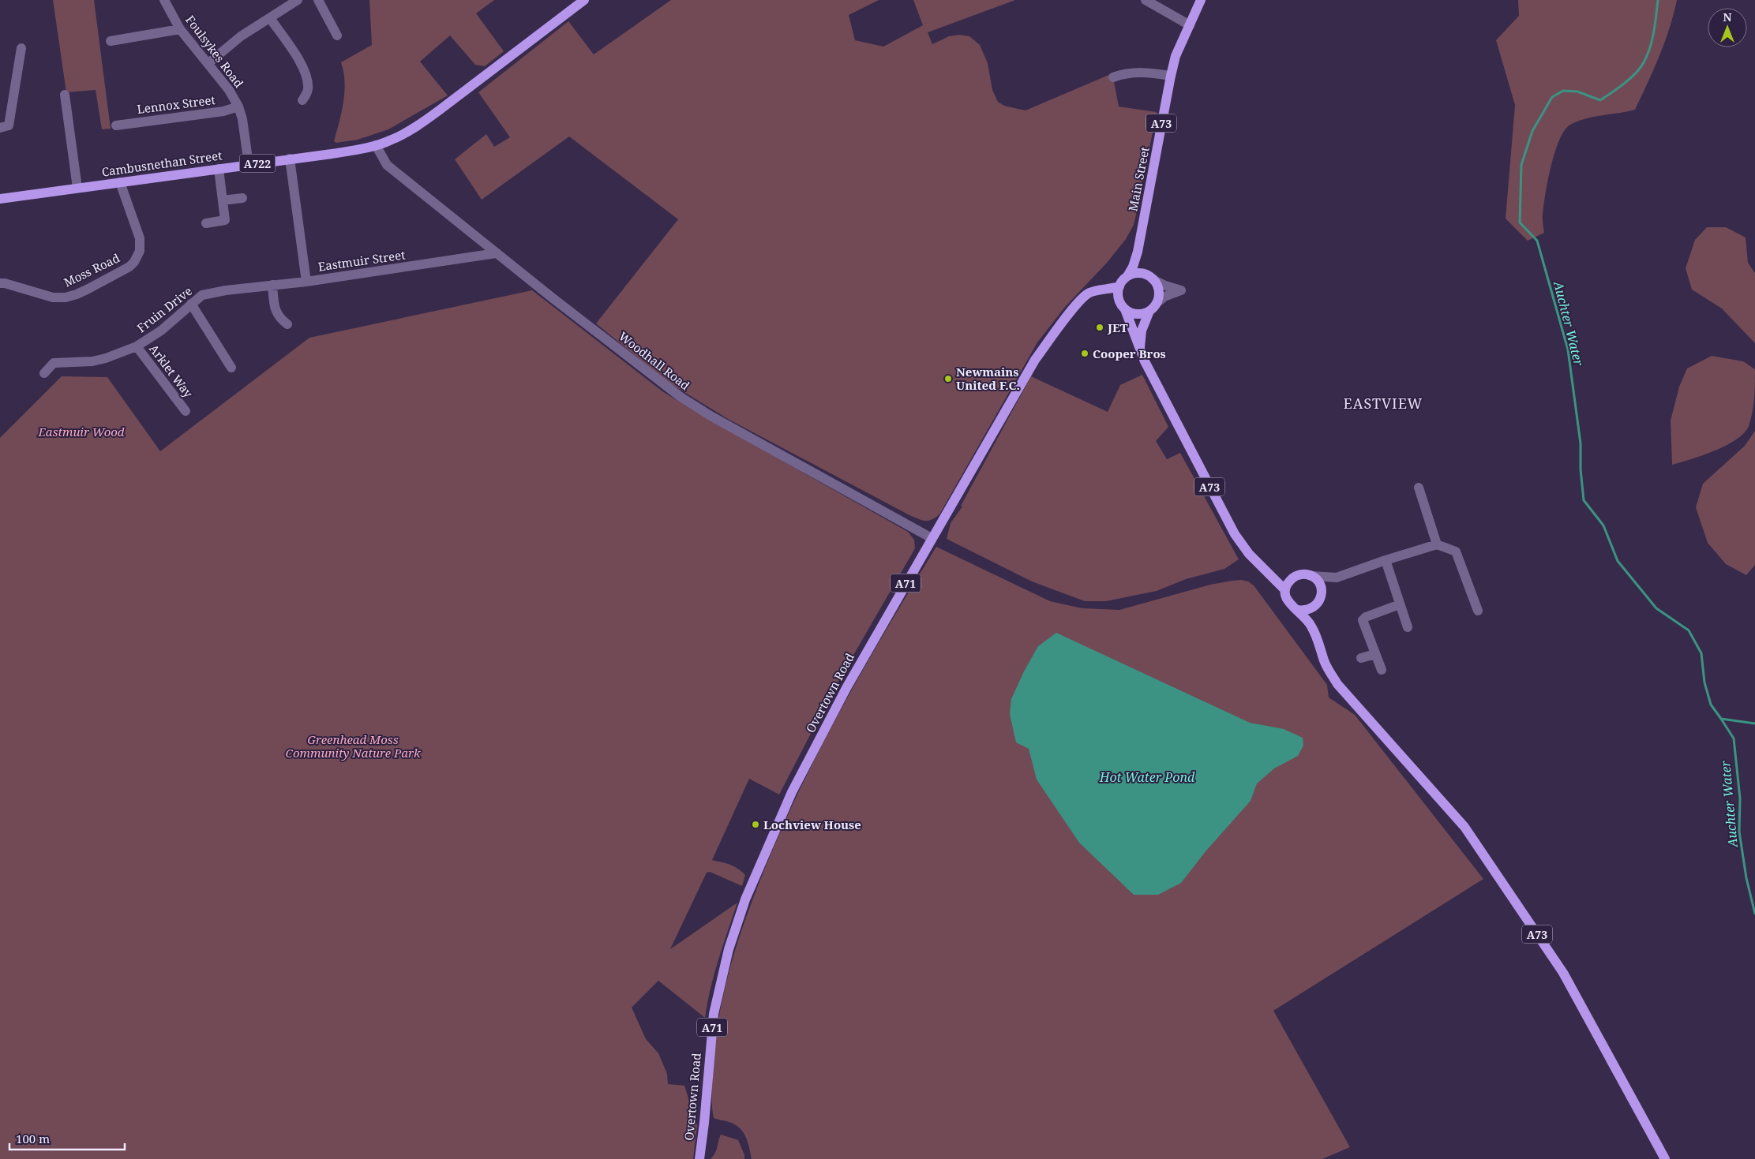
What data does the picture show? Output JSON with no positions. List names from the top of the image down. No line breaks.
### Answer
{"streets":{"main road":["A73","Cambusnethan Street","A722","Main Street","A71","Overtown Road"],"street":["Foulsykes Road","Lennox Street","Eastmuir Street","Moss Road","Fruin Drive","Woodhall Road","Arklet Way"]},"crossings":[["Foulsykes Road","Lennox Street"],["Foulsykes Road","Cambusnethan Street"],["A73","Main Street"],["A73","Overtown Road"],["Cambusnethan Street","Eastmuir Street"],["Cambusnethan Street","Moss Road"],["Cambusnethan Street","Woodhall Road"],["Main Street","Overtown Road"],["Eastmuir Street","Fruin Drive"],["Eastmuir Street","Woodhall Road"],["Fruin Drive","Arklet Way"],["Woodhall Road","Overtown Road"]],"districts":["EASTVIEW"],"water":["Auchter Water","Hot Water Pond"],"parks":["Eastmuir Wood","Greenhead Moss Community Nature Park"],"places":["JET","Cooper Bros","Newmains United F.C.","Lochview House"],"scale_bar":"100 m","north":"top"}
